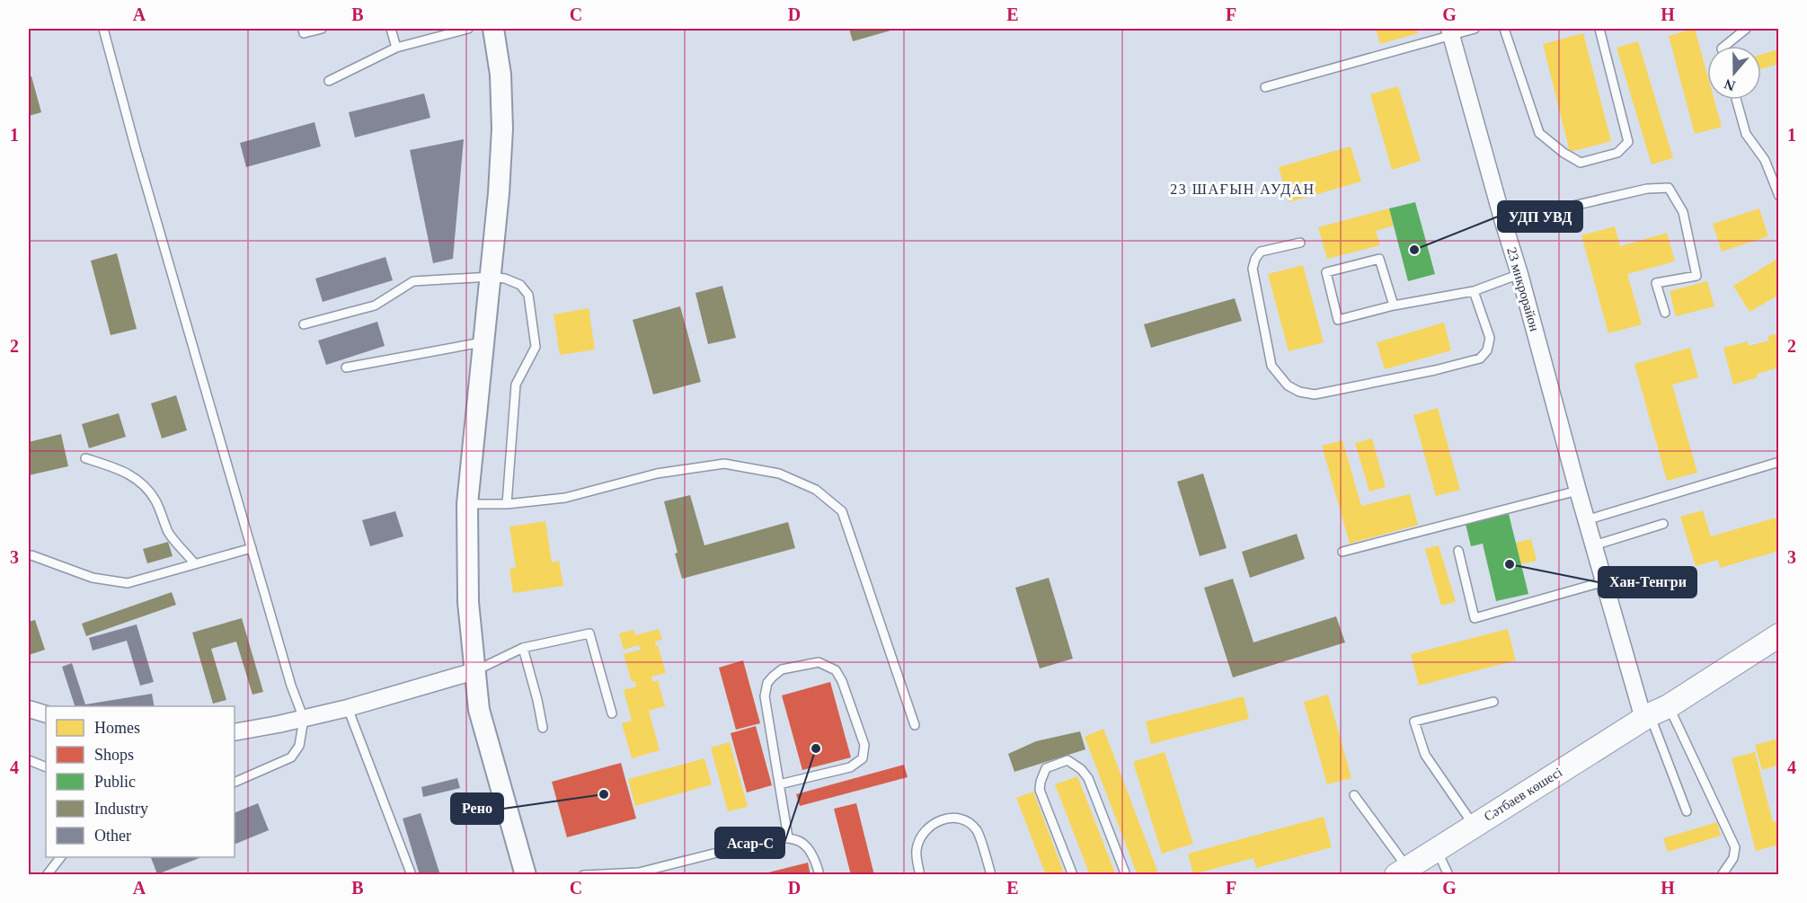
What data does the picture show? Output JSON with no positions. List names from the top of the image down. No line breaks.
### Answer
{"streets":{"main road":["Сәтбаев көшесі"],"street":["23 микрорайон"]},"crossings":[["23 микрорайон","Сәтбаев көшесі"]],"districts":["23 ШАҒЫН АУДАН"],"places":["УДП УВД","Хан-Тенгри","Асар-С","Рено"],"legend":["Homes","Shops","Public","Industry","Other"],"north":"bottom","grid":{"columns":["A","B","C","D","E","F","G","H"],"rows":["1","2","3","4"]}}
